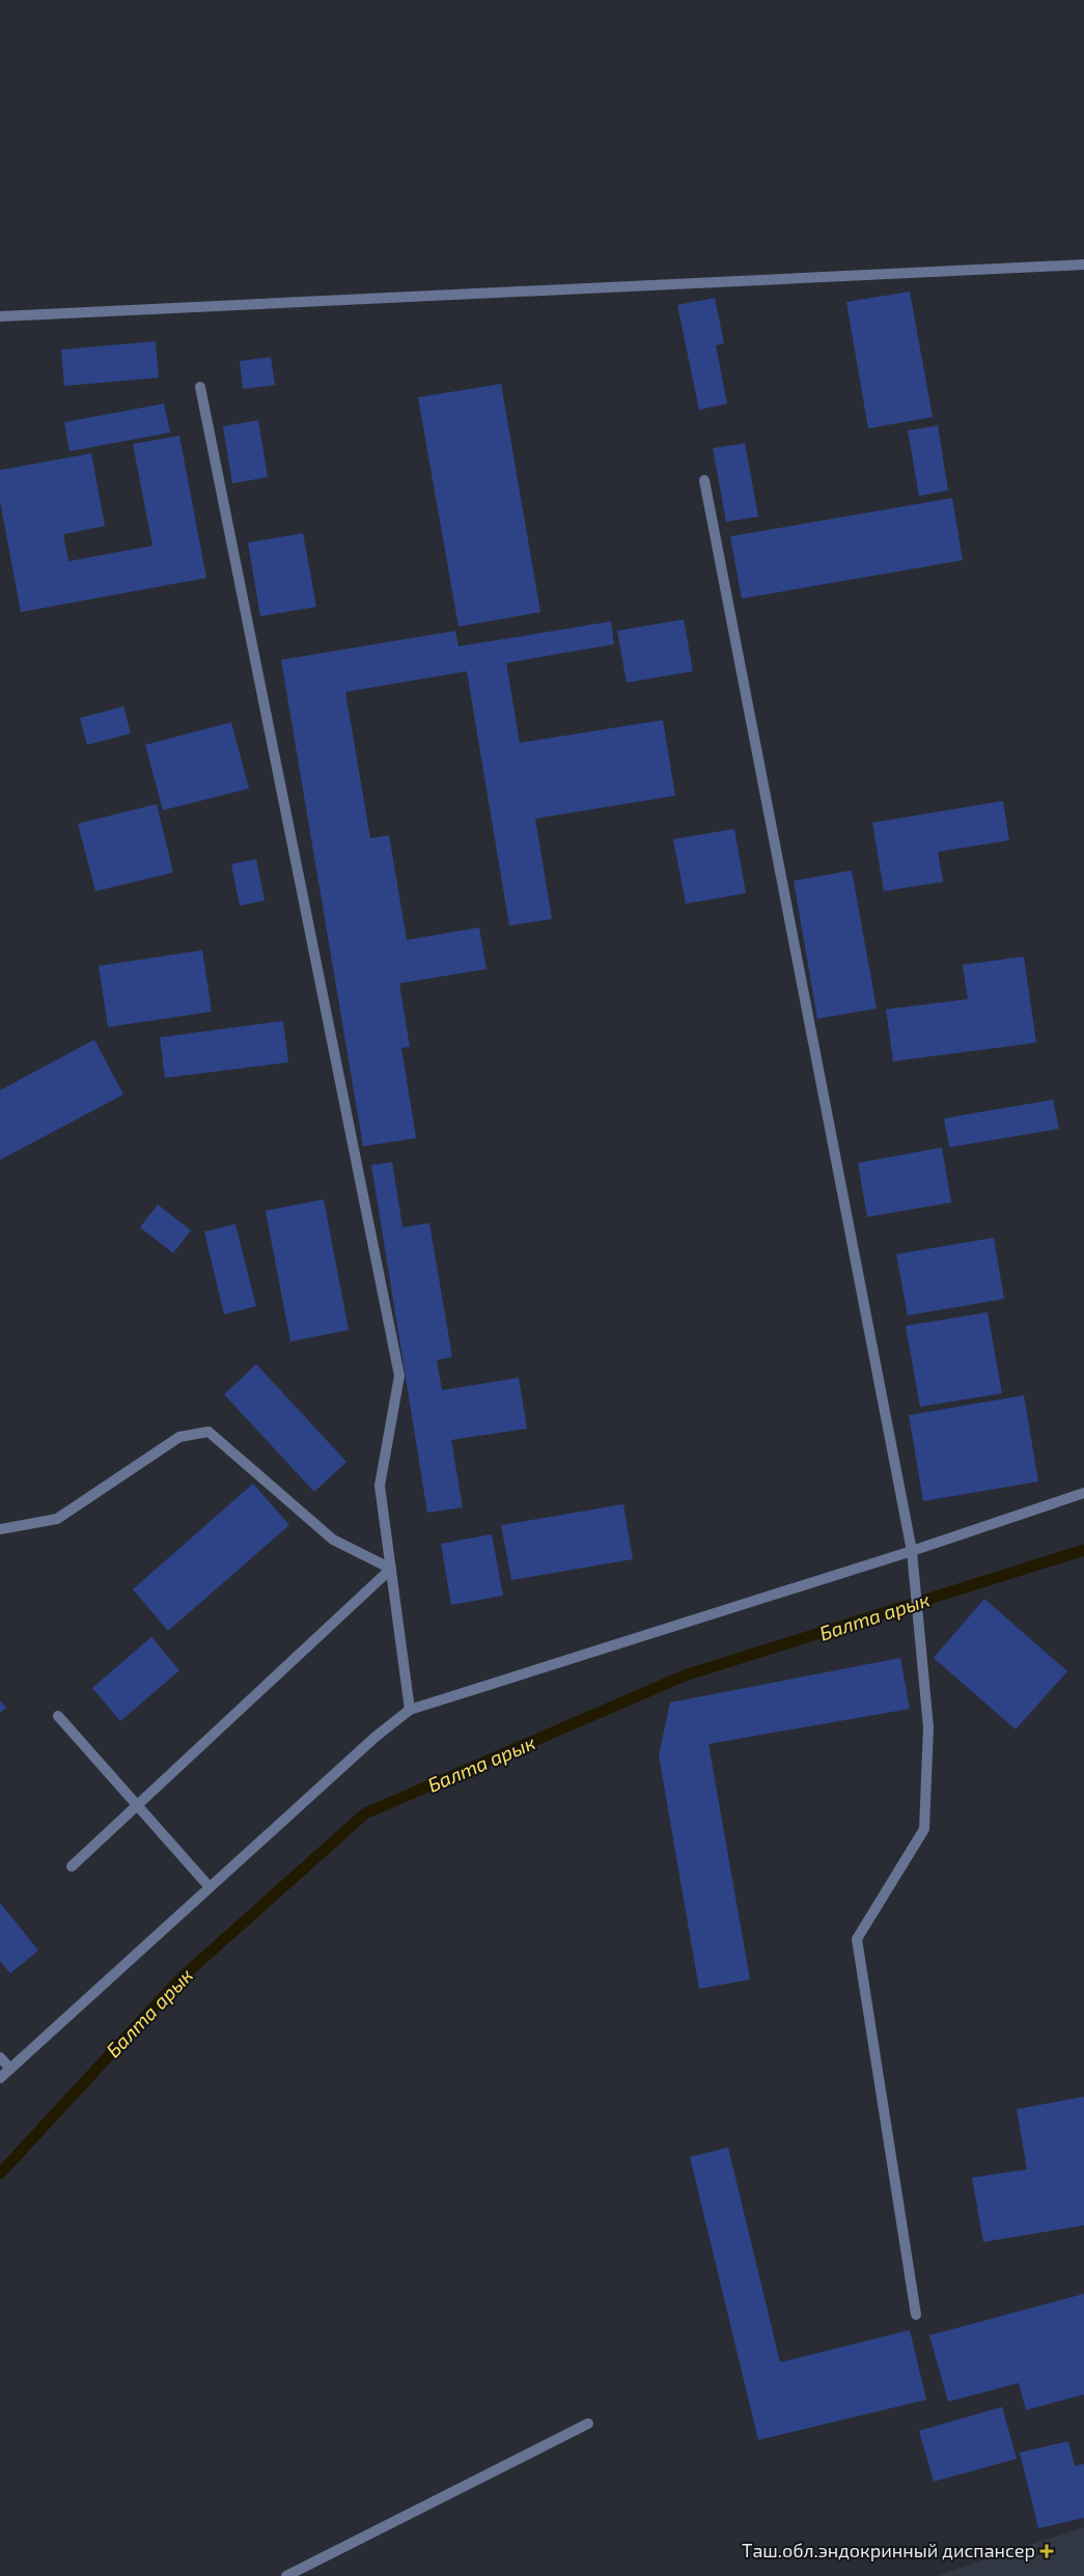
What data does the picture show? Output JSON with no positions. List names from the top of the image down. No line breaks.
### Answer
{"water":["Балта арык"],"places":{"health":["Таш.обл.эндокринный диспансер"]}}
